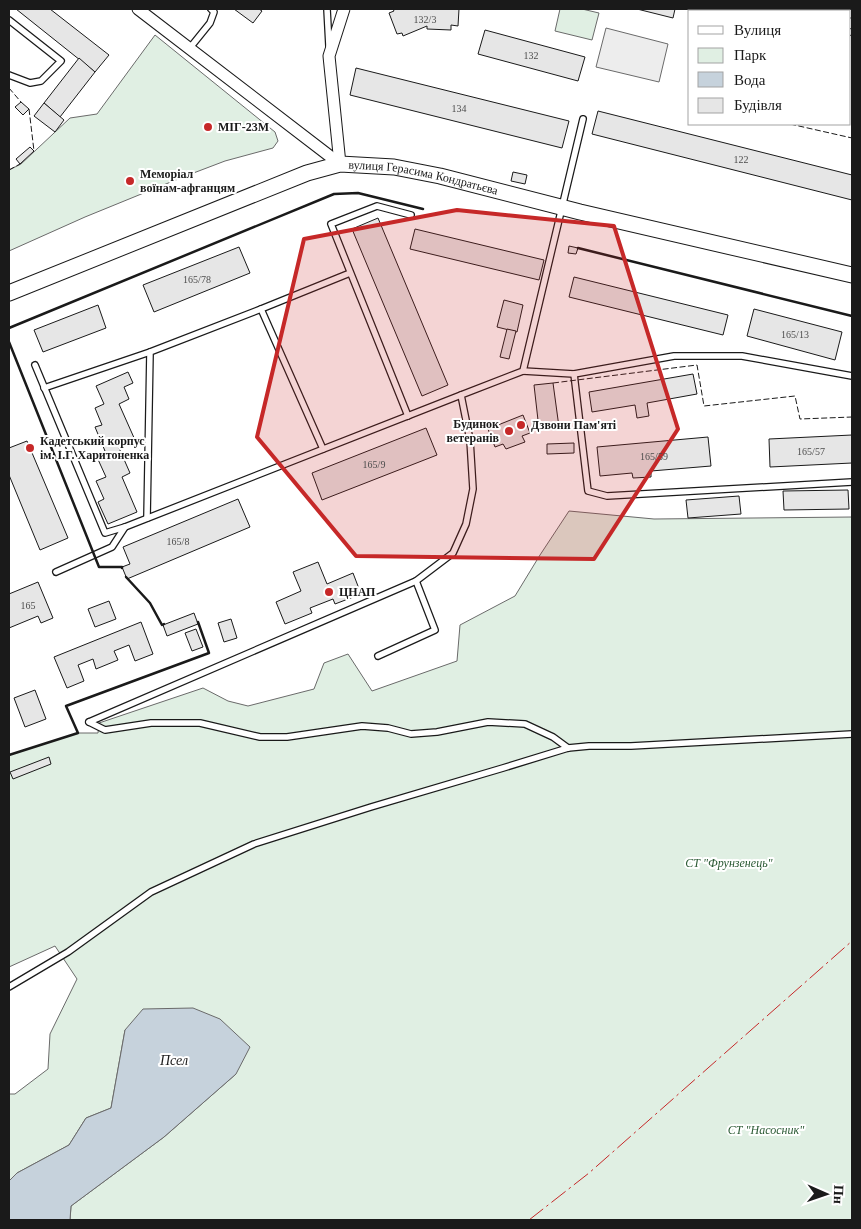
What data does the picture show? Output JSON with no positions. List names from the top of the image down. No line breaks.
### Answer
{"streets":{"main road":["вулиця Герасима Кондратьєва"]},"water":["Псел"],"parks":["СТ \"Фрунзенець\"","СТ \"Насосник\""],"places":["МІГ-23М","Меморіал воїнам-афганцям","Дзвони Пам'яті","Будинок ветеранів","Кадетський корпус ім. І.Г. Харитоненка","ЦНАП"],"house_numbers":["132/3","132","134","122","165/78","165/13","165/57","165/59","165/9","165/8","165"],"legend":["Вулиця","Парк","Вода","Будівля"],"north":"right"}
